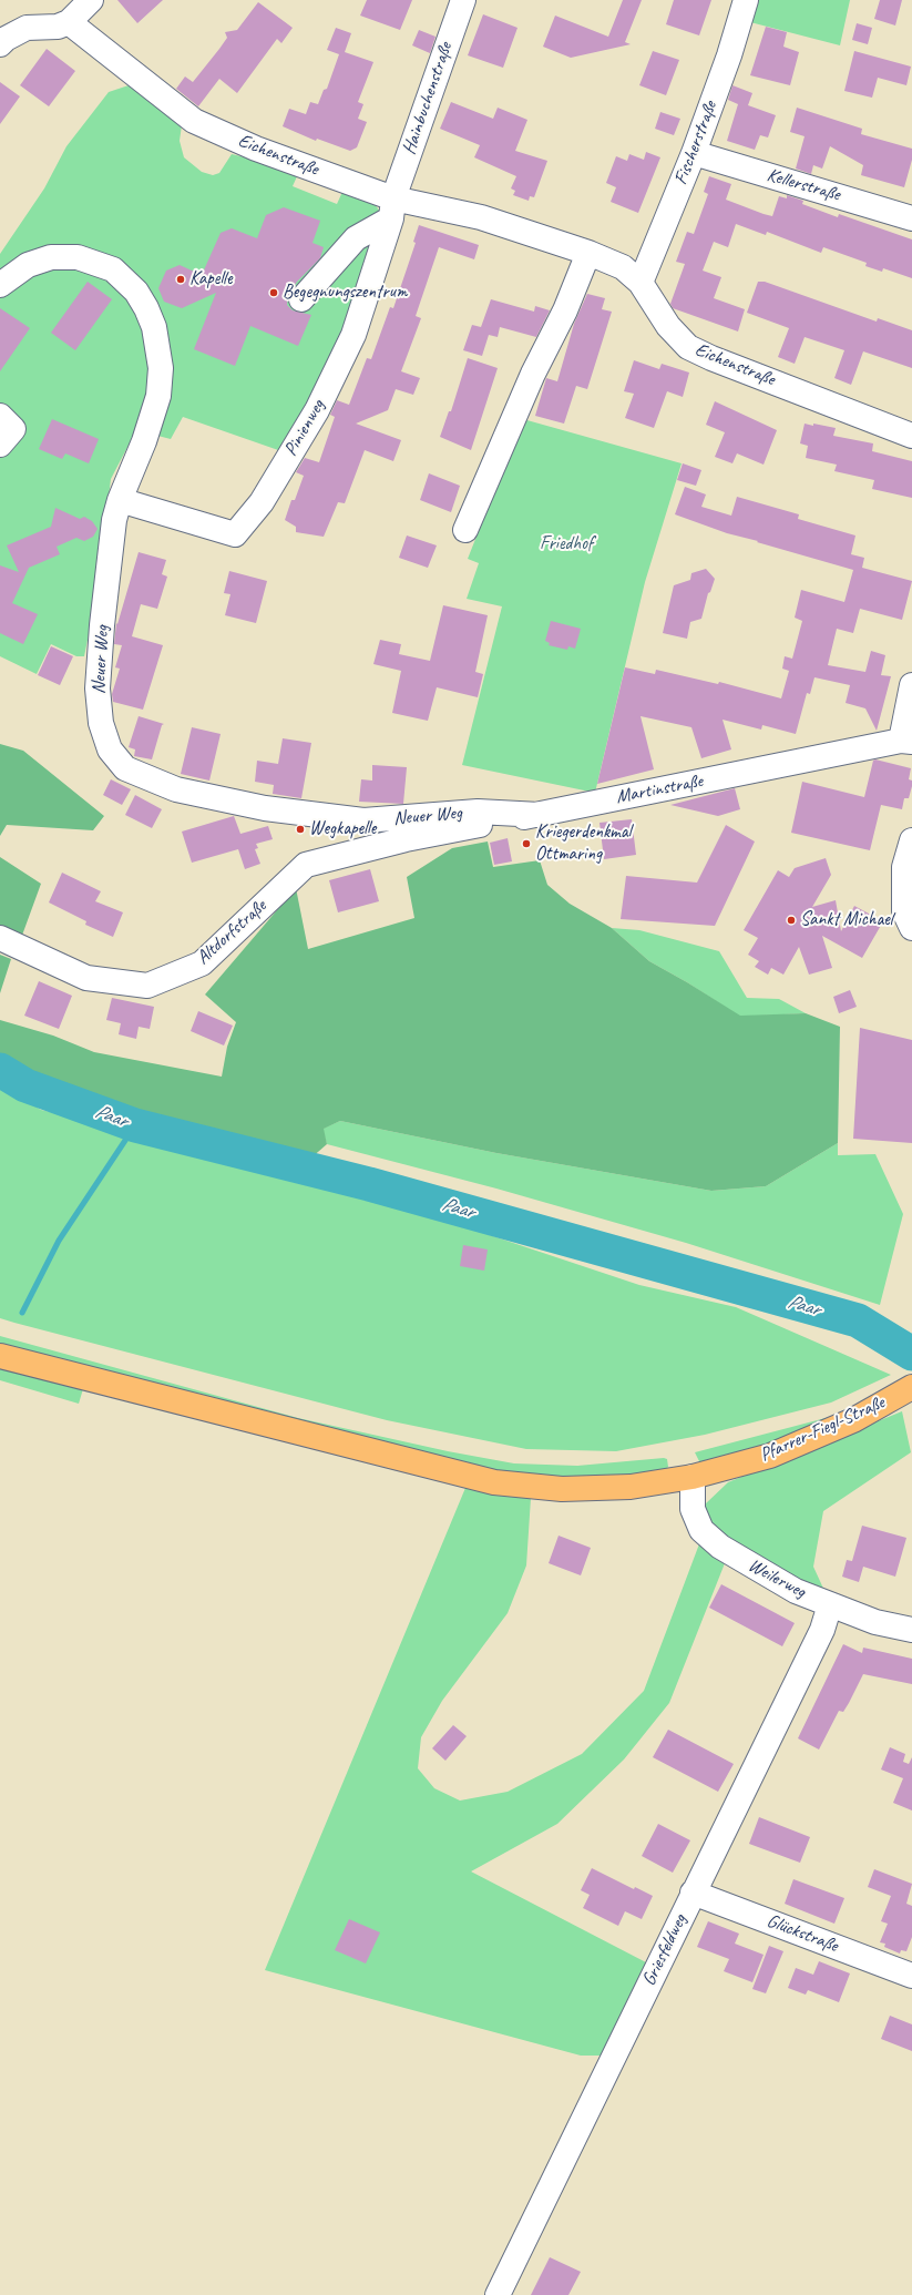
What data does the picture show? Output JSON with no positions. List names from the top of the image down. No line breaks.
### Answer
{"streets":{"main road":["Pfarrer-Fiegl-Straße"],"street":["Hainbuchenstraße","Fischerstraße","Eichenstraße","Kellerstraße","Pinienweg","Neuer Weg","Martinstraße","Altdorfstraße","Weilerweg","Glückstraße","Griesfeldweg"]},"crossings":[["Hainbuchenstraße","Eichenstraße"],["Hainbuchenstraße","Pinienweg"],["Fischerstraße","Eichenstraße"],["Fischerstraße","Kellerstraße"],["Eichenstraße","Pinienweg"],["Pinienweg","Neuer Weg"],["Neuer Weg","Martinstraße"],["Martinstraße","Altdorfstraße"],["Pfarrer-Fiegl-Straße","Weilerweg"],["Weilerweg","Griesfeldweg"],["Glückstraße","Griesfeldweg"]],"water":["Paar"],"parks":["Friedhof"],"places":["Kapelle","Begegnungszentrum","Wegkapelle","Kriegerdenkmal Ottmaring","Sankt Michael"]}
